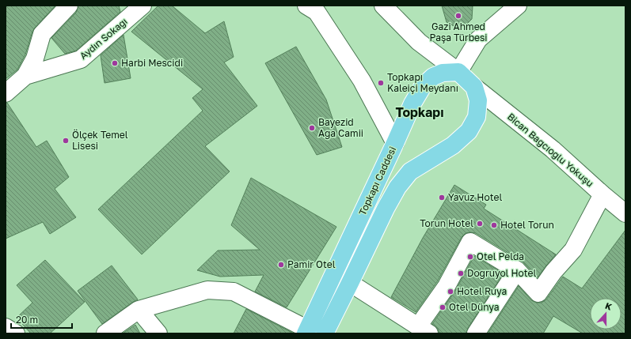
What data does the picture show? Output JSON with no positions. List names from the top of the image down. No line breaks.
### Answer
{"streets":{"main road":["Topkapı Caddesi"],"street":["Aydın Sokağı","Bican Bağcıoğlu Yokuşu"]},"crossings":[["Bican Bağcıoğlu Yokuşu","Topkapı Caddesi"]],"districts":["Topkapı"],"places":["Gazi Ahmed Paşa Türbesi","Harbi Mescidi","Topkapı Kaleiçi Meydanı","Bayezid Ağa Camii","Ölçek Temel Lisesi","Yavuz Hotel","Torun Hotel","Hotel Torun","Otel Pelda","Pamir Otel","Doğruyol Hotel","Hotel Ruya","Otel Dünya"],"scale_bar":"20 m","north":"top"}
